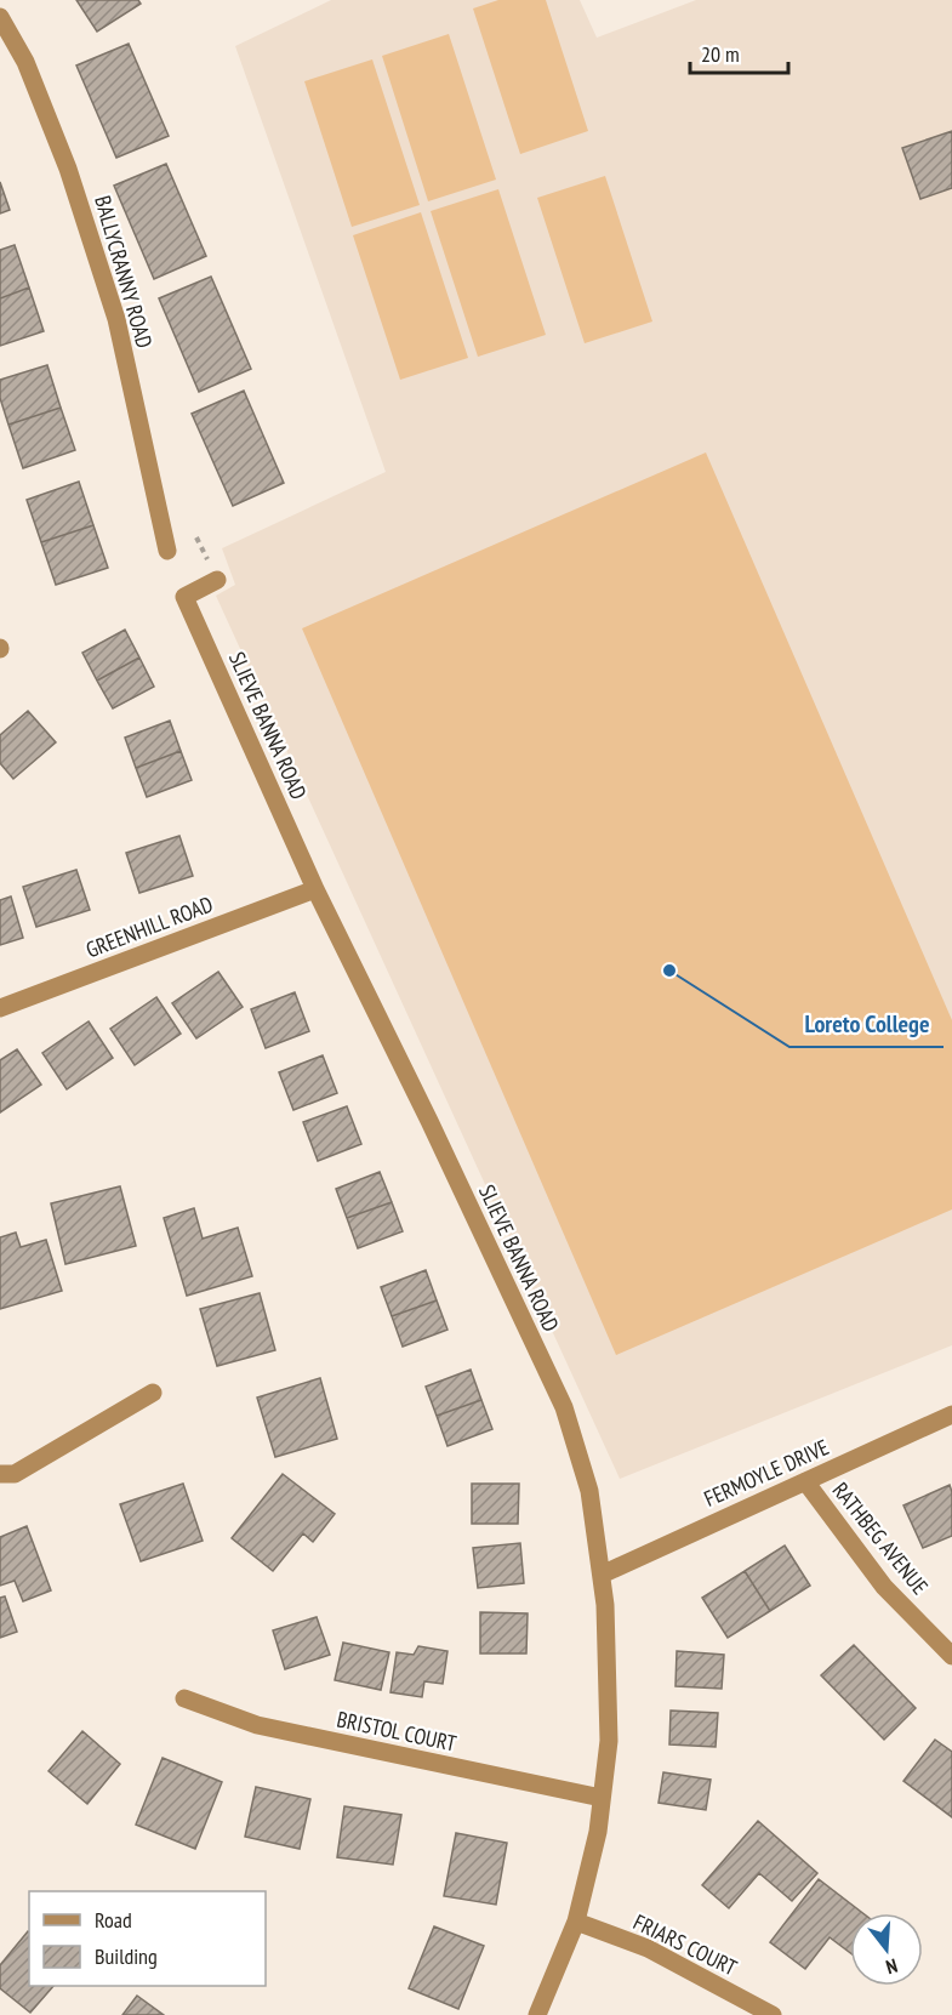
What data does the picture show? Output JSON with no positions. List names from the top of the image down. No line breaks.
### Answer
{"streets":{"street":["BALLYCRANNY ROAD","SLIEVE BANNA ROAD","GREENHILL ROAD","FERMOYLE DRIVE","RATHBEG AVENUE","BRISTOL COURT","FRIARS COURT"]},"crossings":[["SLIEVE BANNA ROAD","GREENHILL ROAD"],["SLIEVE BANNA ROAD","FERMOYLE DRIVE"],["SLIEVE BANNA ROAD","BRISTOL COURT"],["SLIEVE BANNA ROAD","FRIARS COURT"],["FERMOYLE DRIVE","RATHBEG AVENUE"]],"places":["Loreto College"],"legend":["Road","Building"],"scale_bar":"20 m","north":"bottom"}
